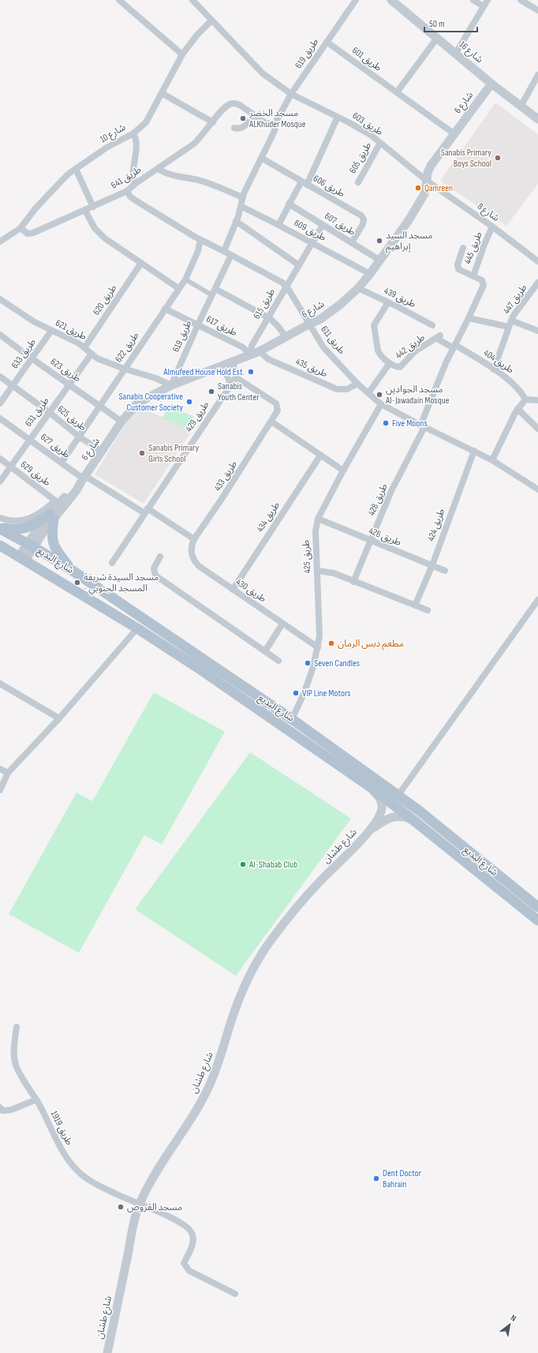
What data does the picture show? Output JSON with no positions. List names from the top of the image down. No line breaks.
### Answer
{"streets":{"main road":["شارع البديع"],"street":["شارع 16","طريق 619","طريق 601","شارع 6","طريق 603","شارع 10","طريق 605","طريق 641","طريق 606","شارع 8","طريق 607","طريق 609","طريق 445","طريق 439","طريق 447","طريق 620","طريق 615","طريق 617","طريق 621","طريق 611","طريق 442","طريق 622","طريق 633","طريق 404","طريق 435","طريق 623","طريق 631","طريق 429","طريق 625","طريق 627","طريق 629","طريق 433","طريق 428","طريق 434","طريق 424","طريق 426","طريق 425","طريق 430","شارع طشان","طريق 1919"]},"crossings":[["شارع 16","شارع 6"],["طريق 619","طريق 601"],["طريق 619","شارع 6"],["طريق 619","طريق 603"],["طريق 619","طريق 606"],["طريق 619","طريق 609"],["طريق 619","طريق 617"],["طريق 619","طريق 621"],["طريق 619","طريق 611"],["طريق 601","شارع 6"],["شارع 6","طريق 603"],["شارع 6","شارع 8"],["شارع 6","طريق 607"],["شارع 6","طريق 609"],["شارع 6","طريق 439"],["شارع 6","طريق 615"],["شارع 6","طريق 617"],["شارع 6","طريق 621"],["شارع 6","طريق 611"],["شارع 6","طريق 435"],["شارع 6","طريق 623"],["شارع 6","طريق 625"],["شارع 6","طريق 627"],["شارع 6","طريق 629"],["شارع 6","شارع البديع"],["طريق 603","طريق 605"],["طريق 603","شارع 8"],["شارع 10","طريق 641"],["طريق 641","طريق 611"],["طريق 606","طريق 607"],["شارع 8","طريق 445"],["طريق 607","طريق 615"],["طريق 609","طريق 615"],["طريق 445","طريق 428"],["طريق 439","طريق 442"],["طريق 447","طريق 404"],["طريق 447","طريق 428"],["طريق 620","طريق 621"],["طريق 615","طريق 617"],["طريق 615","طريق 611"],["طريق 615","طريق 435"],["طريق 617","طريق 622"],["طريق 617","طريق 435"],["طريق 621","طريق 622"],["طريق 621","طريق 633"],["طريق 621","طريق 631"],["طريق 611","طريق 442"],["طريق 611","طريق 622"],["طريق 611","طريق 435"],["طريق 611","طريق 428"],["طريق 611","طريق 424"],["طريق 611","طريق 425"],["طريق 442","طريق 404"],["طريق 622","طريق 623"],["طريق 622","طريق 625"],["طريق 622","طريق 627"],["طريق 633","طريق 623"],["طريق 633","طريق 625"],["طريق 404","طريق 428"],["طريق 623","طريق 631"],["طريق 631","طريق 625"],["طريق 631","طريق 627"],["طريق 631","طريق 629"],["طريق 429","طريق 627"],["طريق 429","طريق 433"],["طريق 433","طريق 430"],["طريق 428","طريق 426"],["طريق 434","طريق 430"],["طريق 424","طريق 426"],["طريق 426","طريق 425"],["طريق 425","شارع البديع"],["طريق 425","طريق 430"],["شارع طشان","طريق 1919"]],"places":["مسجد الخضر ALKhuder Mosque","Sanabis Primary Boys School","Qamreen","مسجد السيد إبراهيم","Almufeed House Hold Est.","Sanabis Youth Center","مسجد الجوادين Al-Jawadain Mosque","Sanabis Cooperative Customer Society","Five Moons","Sanabis Primary Girls School","مسجد السيدة شريفة - المسجد الجنوبي","مطعم دبس الرمان","Seven Candles","VIP Line Motors","Al-Shabab Club","Dent Doctor Bahrain","مسجد القروص"],"scale_bar":"50 m","north":"top right"}
